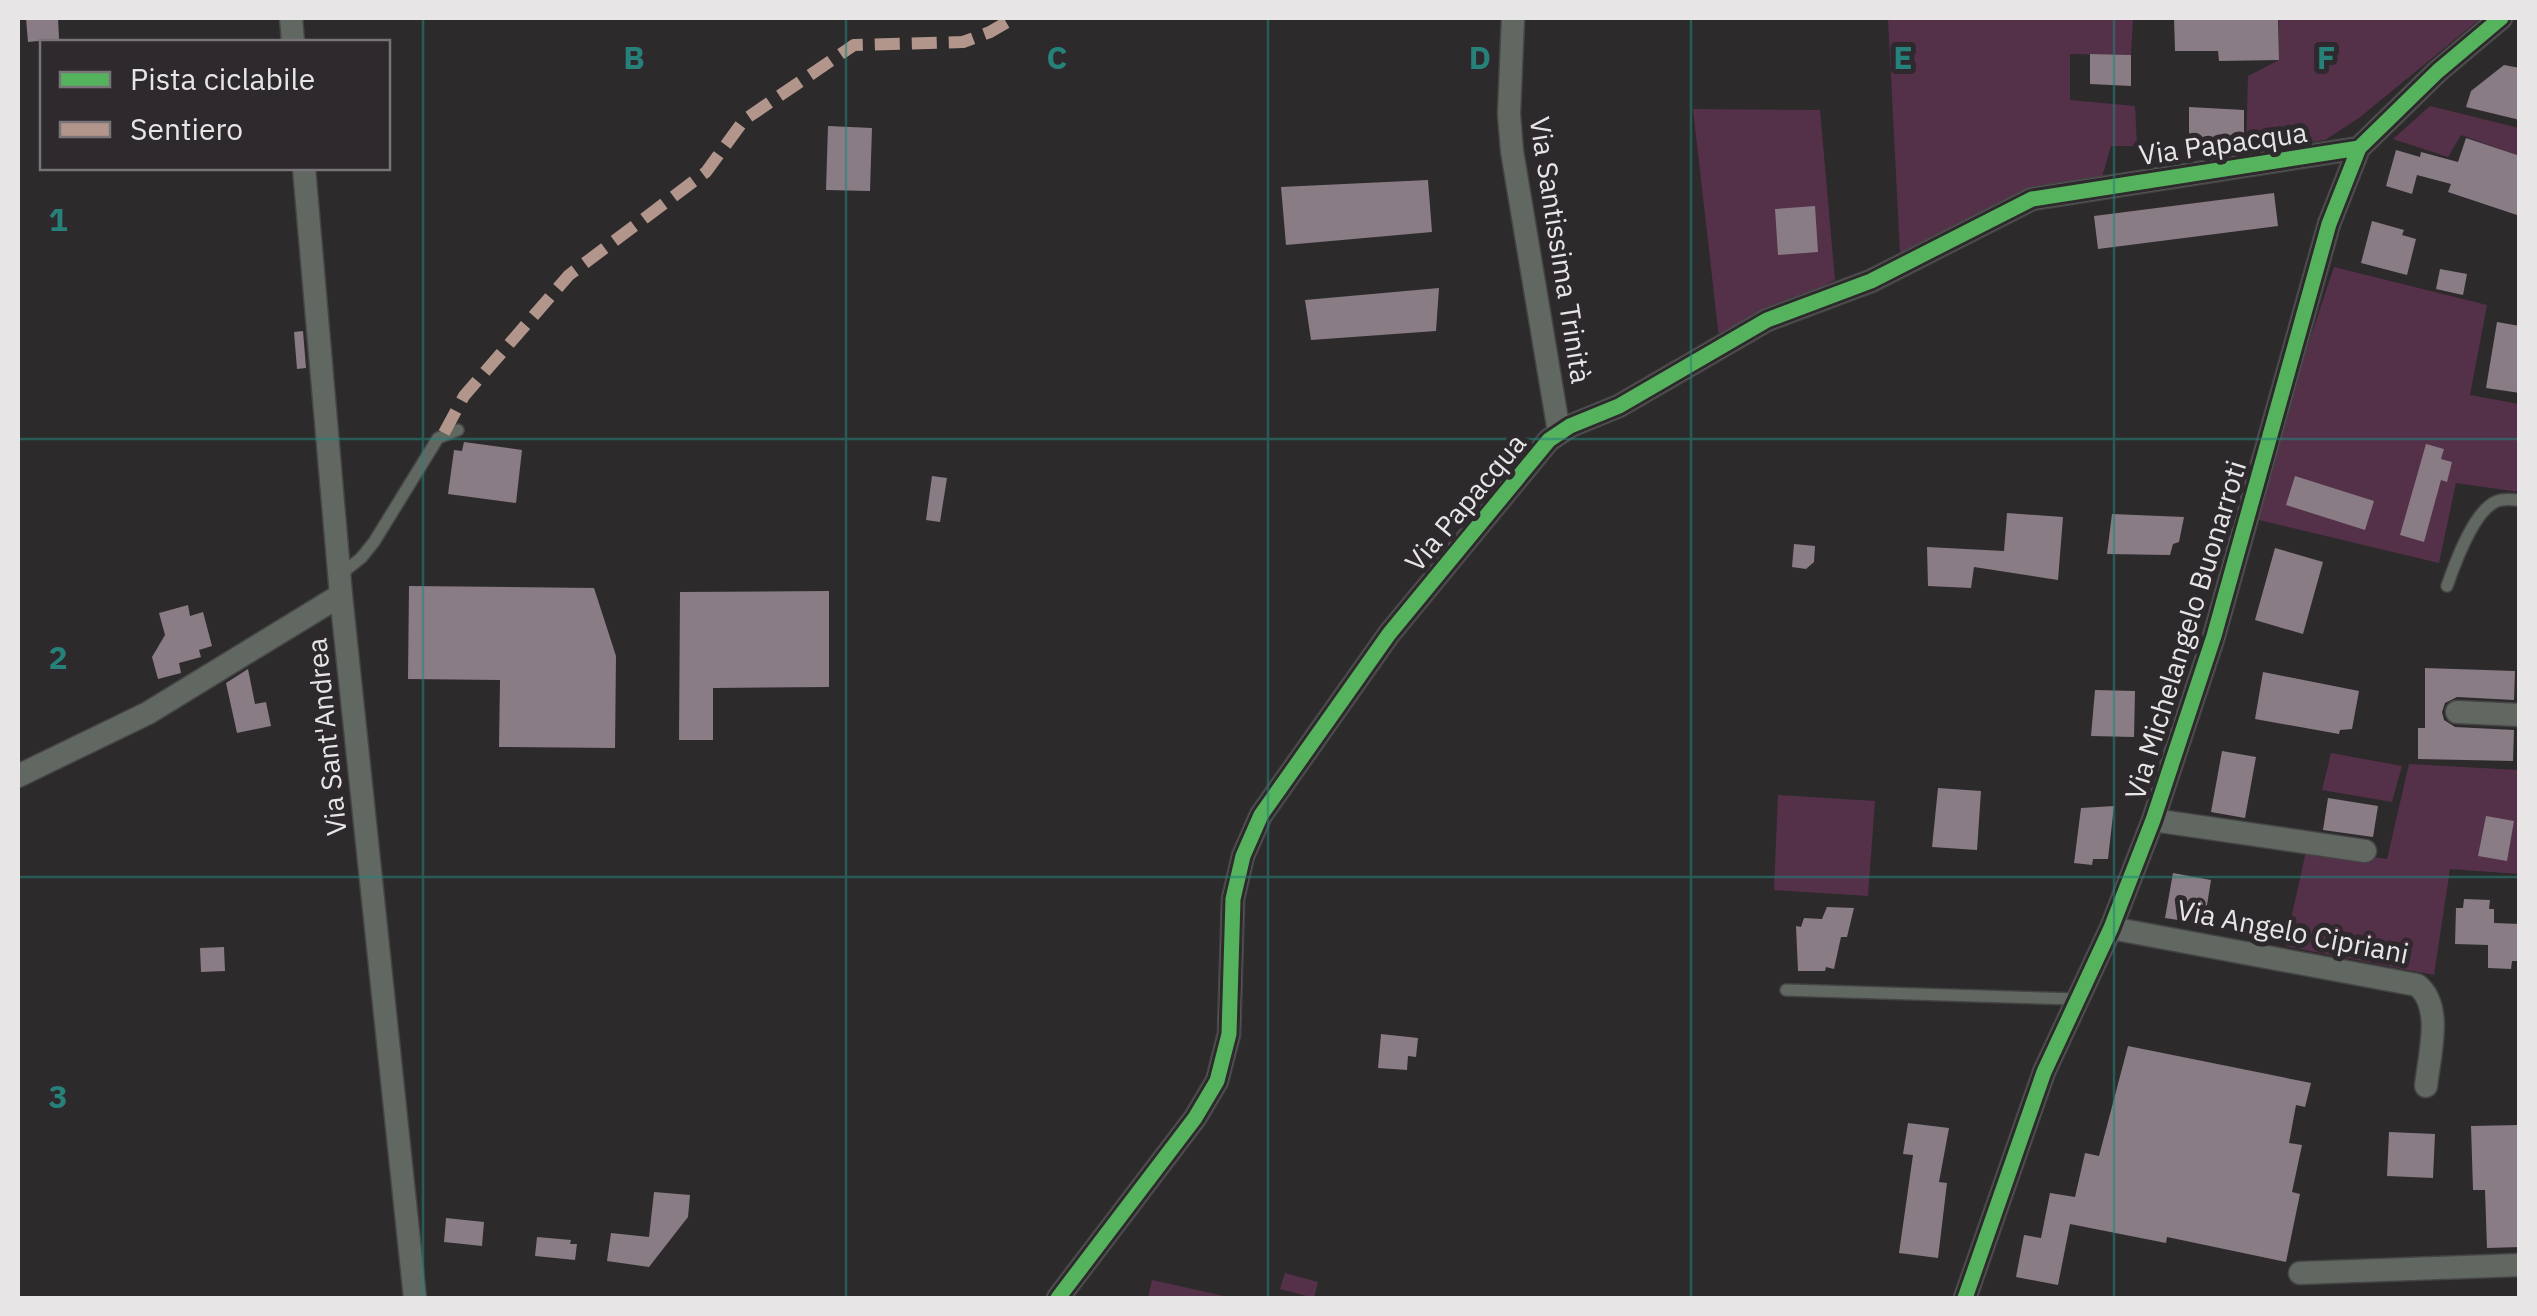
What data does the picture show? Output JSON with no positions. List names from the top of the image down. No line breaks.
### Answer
{"streets":{"street":["Via Papacqua","Via Santissima Trinità","Via Michelangelo Buonarroti","Via Sant'Andrea","Via Angelo Cipriani"]},"crossings":[["Via Papacqua","Via Santissima Trinità"],["Via Papacqua","Via Michelangelo Buonarroti"],["Via Michelangelo Buonarroti","Via Angelo Cipriani"]],"legend":["Pista ciclabile","Sentiero"],"grid":{"columns":["B","C","D","E","F"],"rows":["1","2","3"]}}
